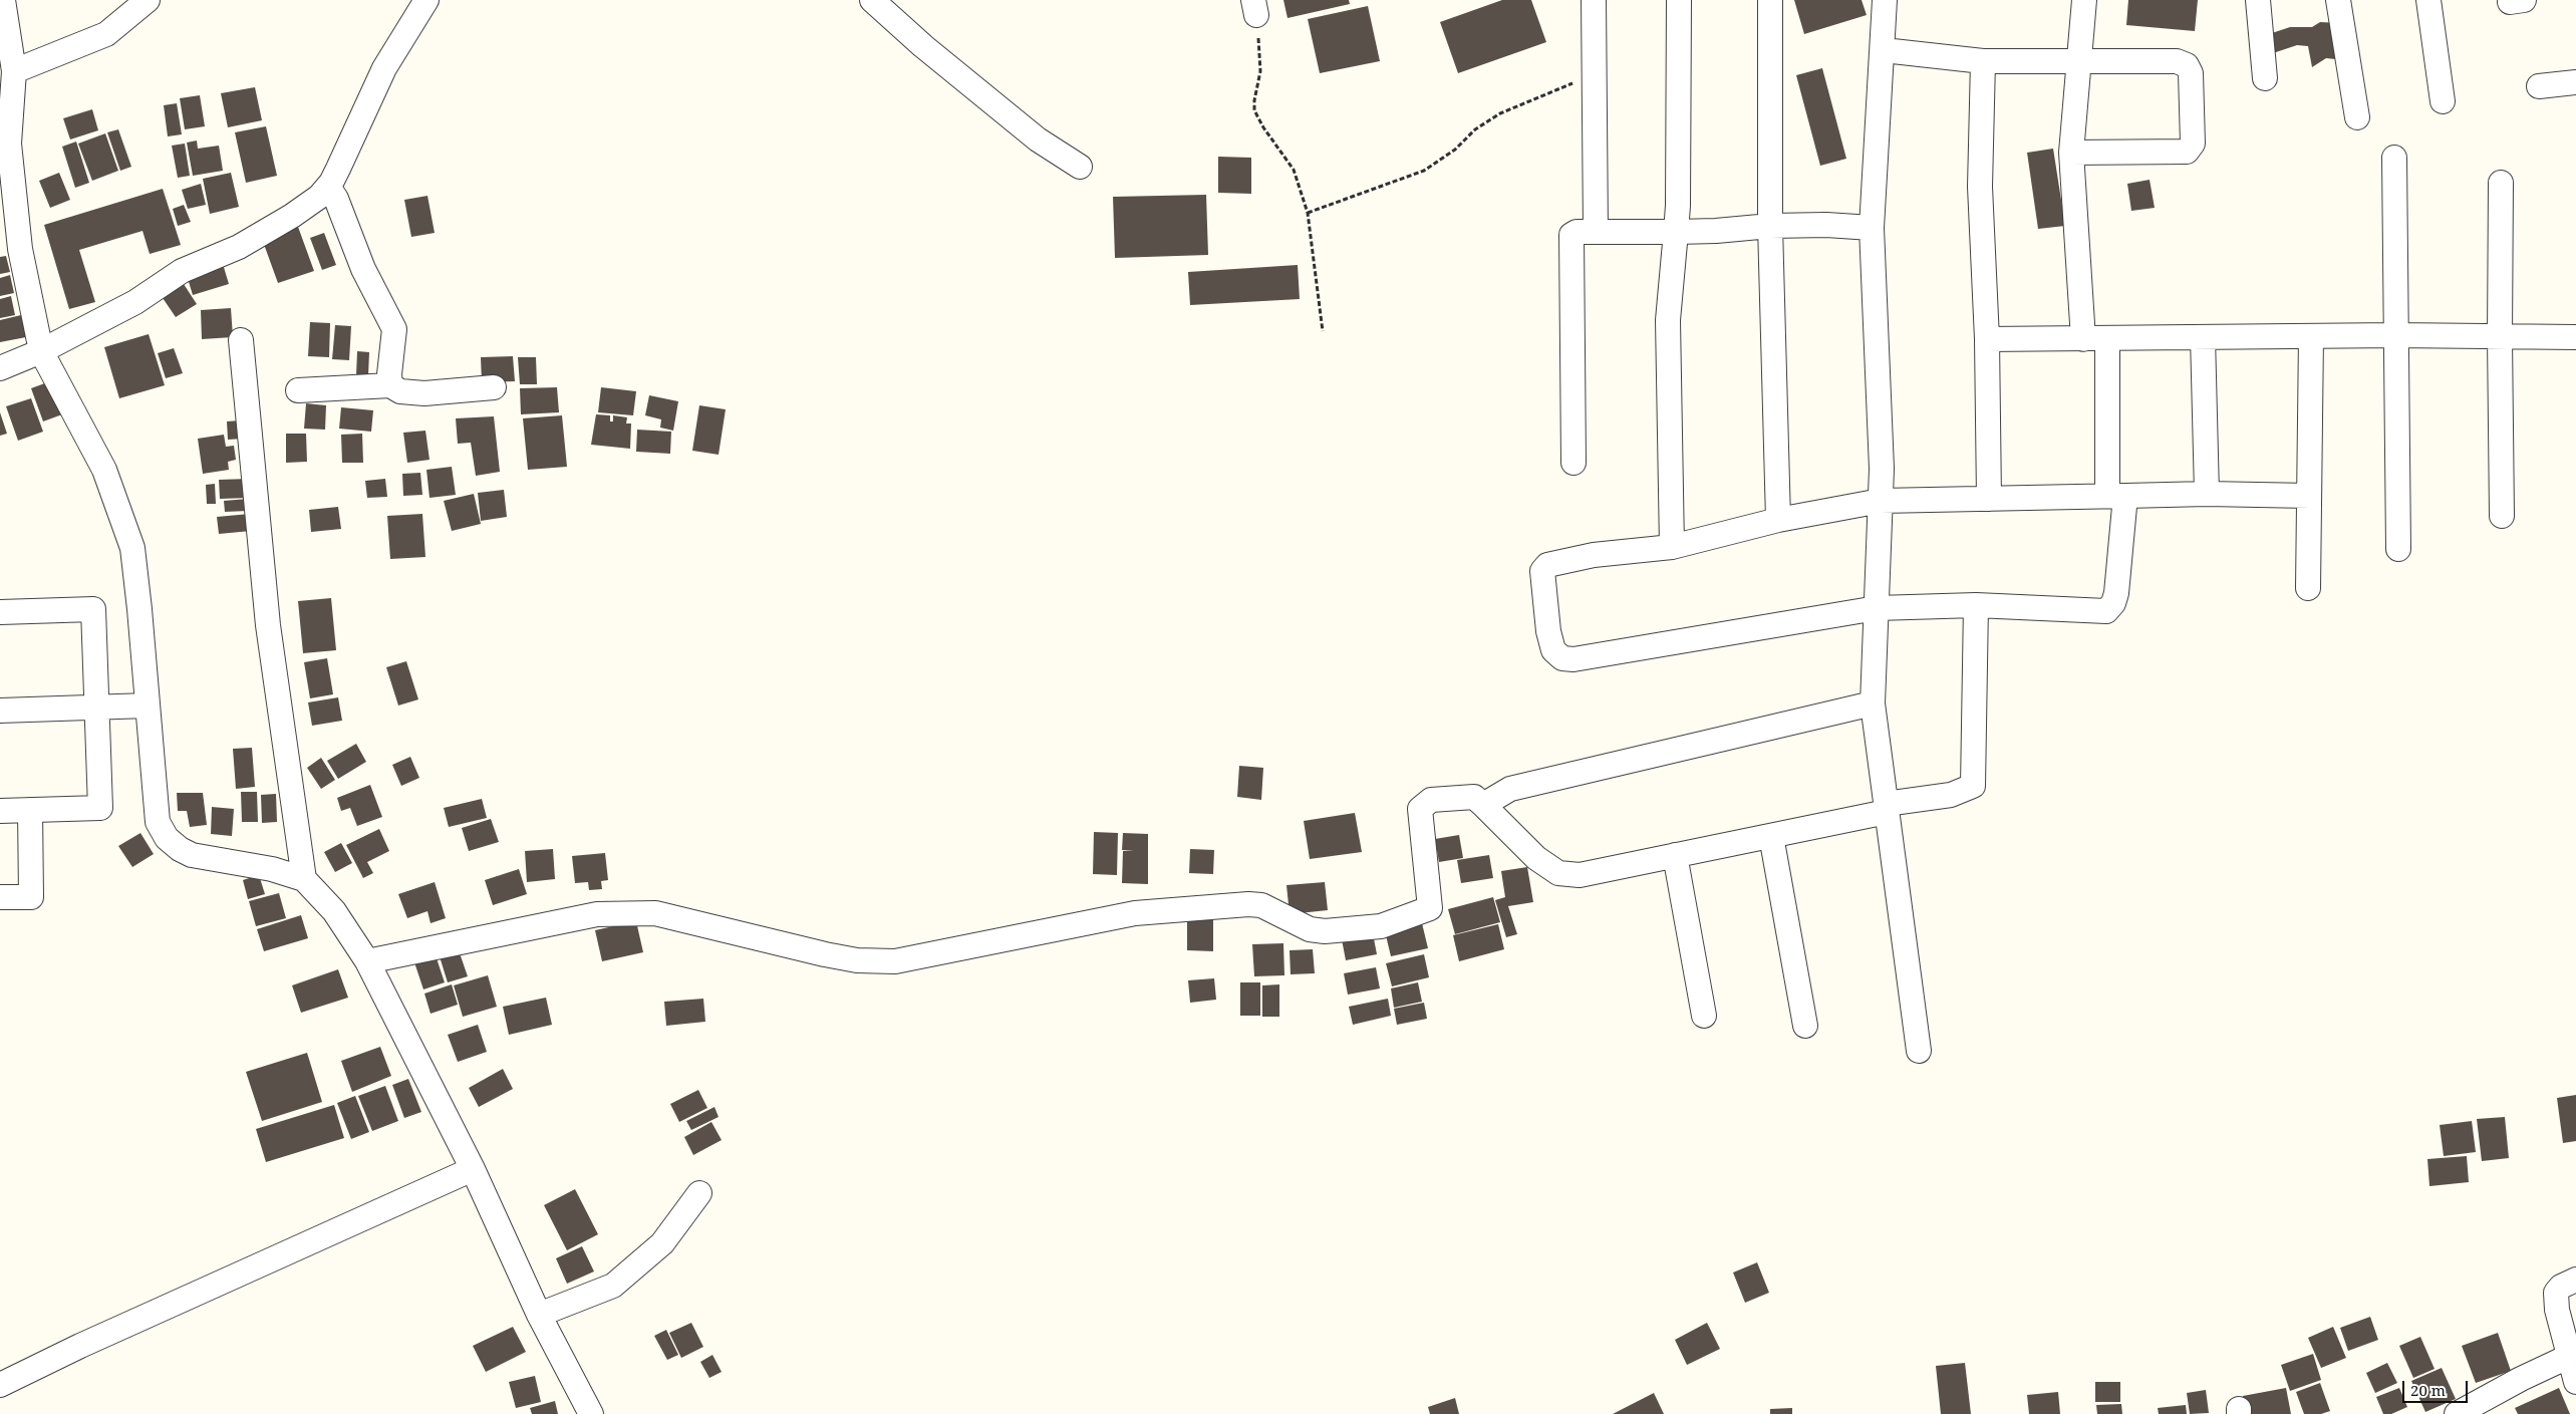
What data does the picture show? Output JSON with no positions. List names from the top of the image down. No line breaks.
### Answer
{"scale_bar":"20 m"}
